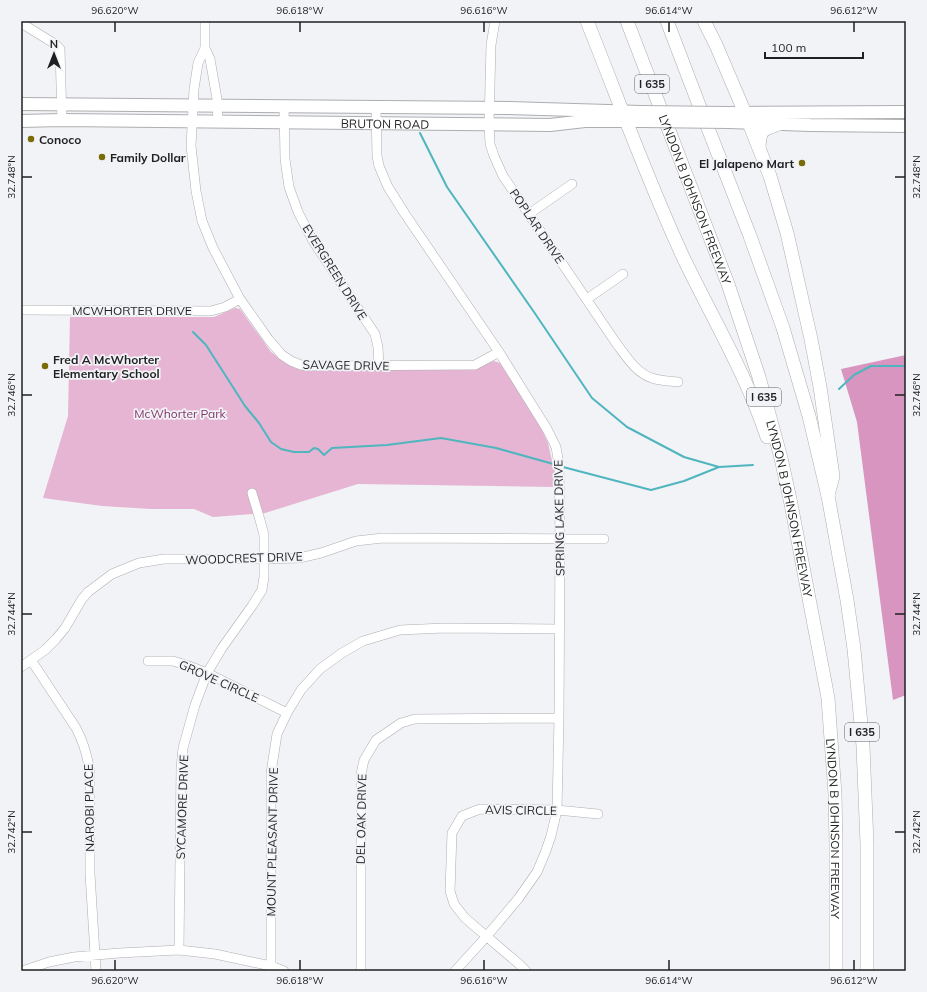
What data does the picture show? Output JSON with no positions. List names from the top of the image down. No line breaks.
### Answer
{"streets":{"highway":["I 635","LYNDON B JOHNSON FREEWAY"],"main road":["BRUTON ROAD"],"street":["POPLAR DRIVE","EVERGREEN DRIVE","MCWHORTER DRIVE","SAVAGE DRIVE","SPRING LAKE DRIVE","WOODCREST DRIVE","GROVE CIRCLE","SYCAMORE DRIVE","NAROBI PLACE","AVIS CIRCLE","DEL OAK DRIVE","MOUNT PLEASANT DRIVE"]},"crossings":[["BRUTON ROAD","POPLAR DRIVE"],["BRUTON ROAD","EVERGREEN DRIVE"],["BRUTON ROAD","SAVAGE DRIVE"],["BRUTON ROAD","SPRING LAKE DRIVE"],["EVERGREEN DRIVE","SAVAGE DRIVE"],["MCWHORTER DRIVE","SAVAGE DRIVE"],["SAVAGE DRIVE","SPRING LAKE DRIVE"],["SPRING LAKE DRIVE","WOODCREST DRIVE"],["SPRING LAKE DRIVE","AVIS CIRCLE"],["SPRING LAKE DRIVE","DEL OAK DRIVE"],["SPRING LAKE DRIVE","MOUNT PLEASANT DRIVE"],["WOODCREST DRIVE","SYCAMORE DRIVE"],["WOODCREST DRIVE","NAROBI PLACE"],["GROVE CIRCLE","SYCAMORE DRIVE"],["GROVE CIRCLE","MOUNT PLEASANT DRIVE"]],"parks":["McWhorter Park"],"places":["Conoco","Family Dollar","El Jalapeno Mart","Fred A McWhorter Elementary School"],"scale_bar":"100 m","north":"top","coordinates":["96.620°W","96.618°W","96.616°W","96.614°W","96.612°W","32.748°N","32.746°N","32.744°N","32.742°N"]}
